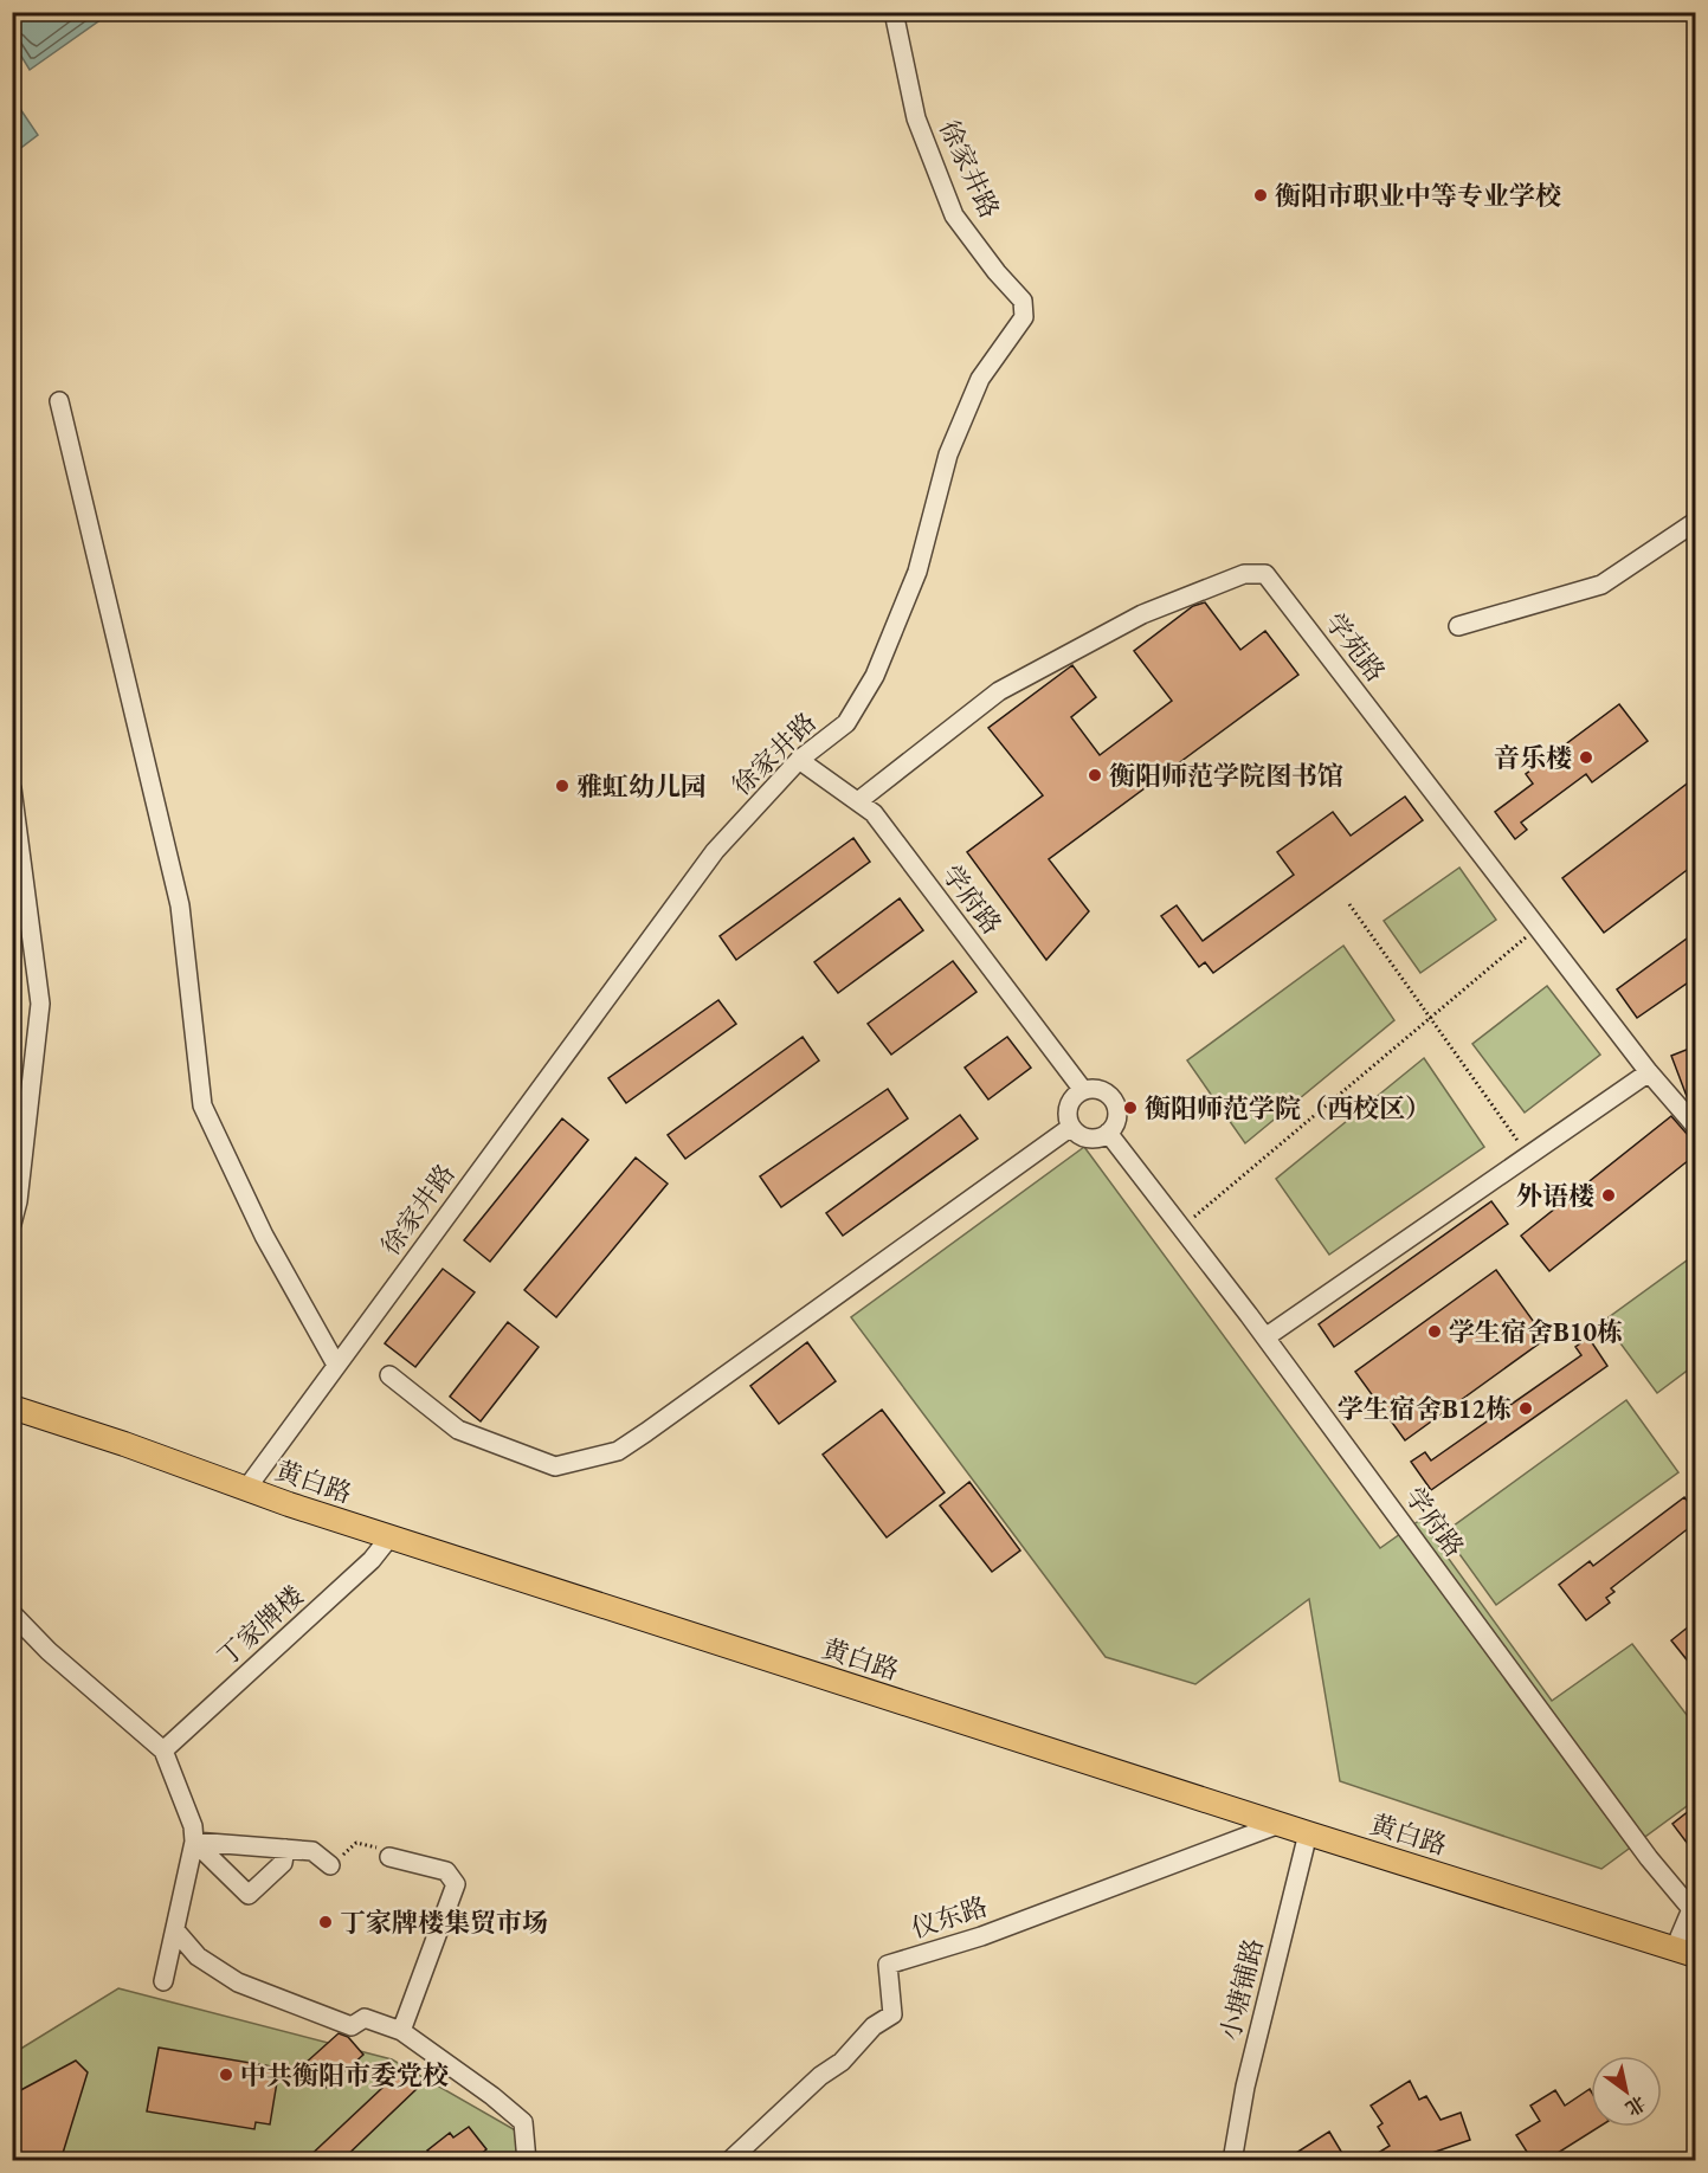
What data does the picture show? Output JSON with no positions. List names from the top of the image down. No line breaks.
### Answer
{"streets":{"main road":["黄白路"],"street":["徐家井路","学苑路","学府路","丁家牌楼","仪东路","小塘铺路"]},"crossings":[["徐家井路","学府路"],["徐家井路","黄白路"],["学苑路","学府路"],["学府路","黄白路"],["黄白路","丁家牌楼"],["黄白路","仪东路"],["黄白路","小塘铺路"]],"places":["衡阳市职业中等专业学校","音乐楼","衡阳师范学院图书馆","雅虹幼儿园","衡阳师范学院（西校区）","外语楼","学生宿舍B10栋","学生宿舍B12栋","丁家牌楼集贸市场","中共衡阳市委党校"],"north":"bottom right"}
